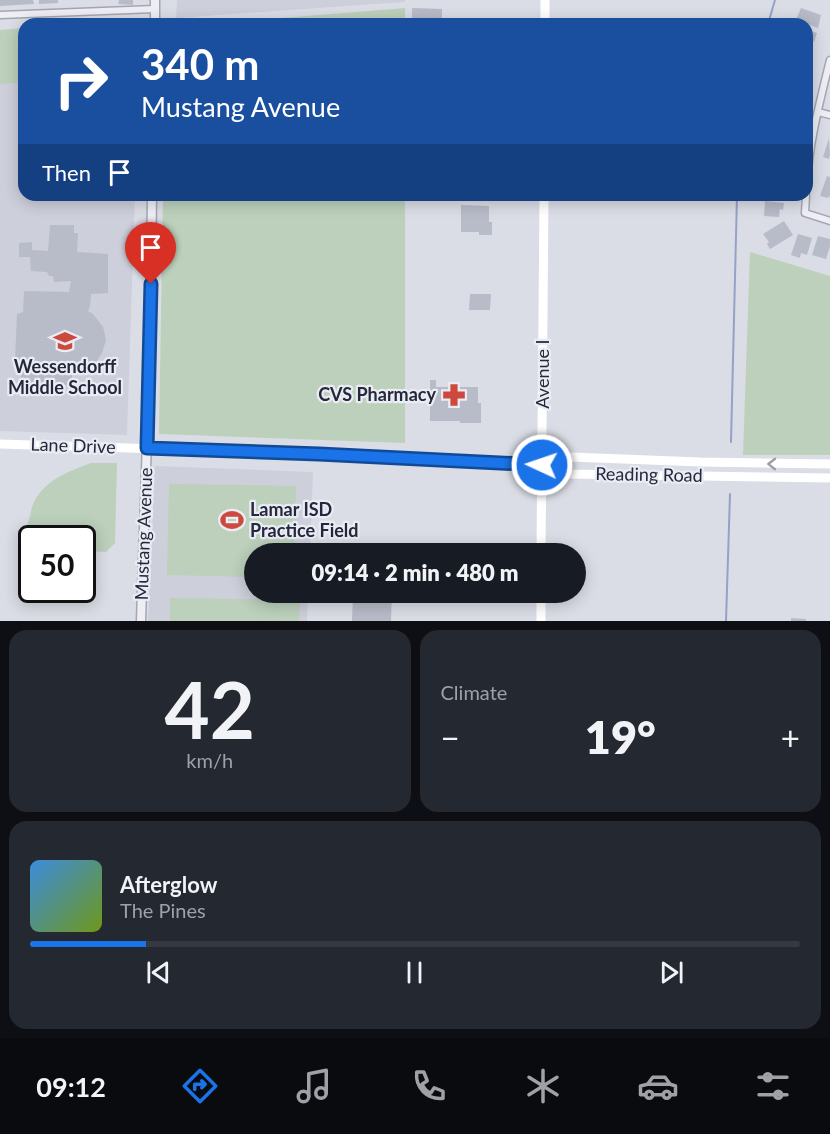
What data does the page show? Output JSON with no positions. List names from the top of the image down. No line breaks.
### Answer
{"streets":{"main road":["Avenue I","Lane Drive","Reading Road"],"street":["Mustang Avenue"]},"crossings":[["Avenue I","Lane Drive"],["Avenue I","Reading Road"],["Lane Drive","Reading Road"],["Lane Drive","Mustang Avenue"]],"places":{"school or university":["Wessendorff Middle School"],"pharmacy":["CVS Pharmacy"],"sports":["Lamar ISD Practice Field"]},"page":{"turn":["340 m","Mustang Avenue"],"then":"Then","limit":"50","trip":"09:14 · 2 min · 480 m","tile":[["42","km/h"],"Climate"],"heat":["−","19°","+"],"song":["Afterglow","The Pines"],"tabs":"09:12"}}
